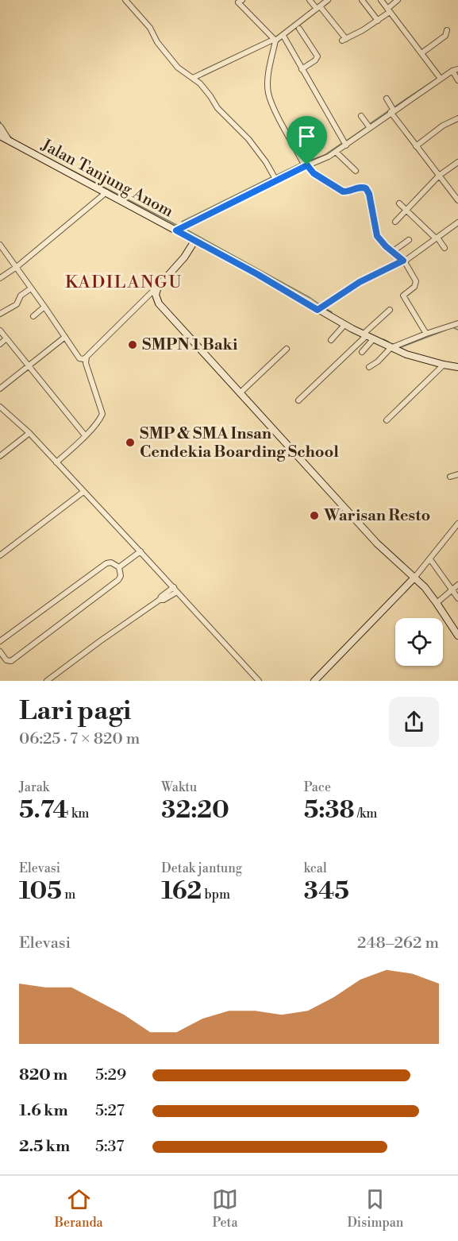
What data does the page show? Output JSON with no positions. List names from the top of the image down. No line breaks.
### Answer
{"streets":{"main road":["Jalan Tanjung Anom"]},"districts":["KADILANGU"],"places":["SMPN 1 Baki","SMP & SMA Insan Cendekia Boarding School","Warisan Resto"],"page":{"heading":["Lari pagi","06:25 · 7 × 820 m"],"stats":[["Jarak","5.74 km"],["Waktu","32:20"],["Pace","5:38 /km"],["Elevasi","105 m"],["Detak jantung","162 bpm"],["kcal","345"]],"chart":["Elevasi","248–262 m"],"list":[{"name":"820 m","note":"5:29"},{"name":"1.6 km","note":"5:27"},{"name":"2.5 km","note":"5:37"}],"tabs":["Beranda","Peta","Disimpan"]}}
